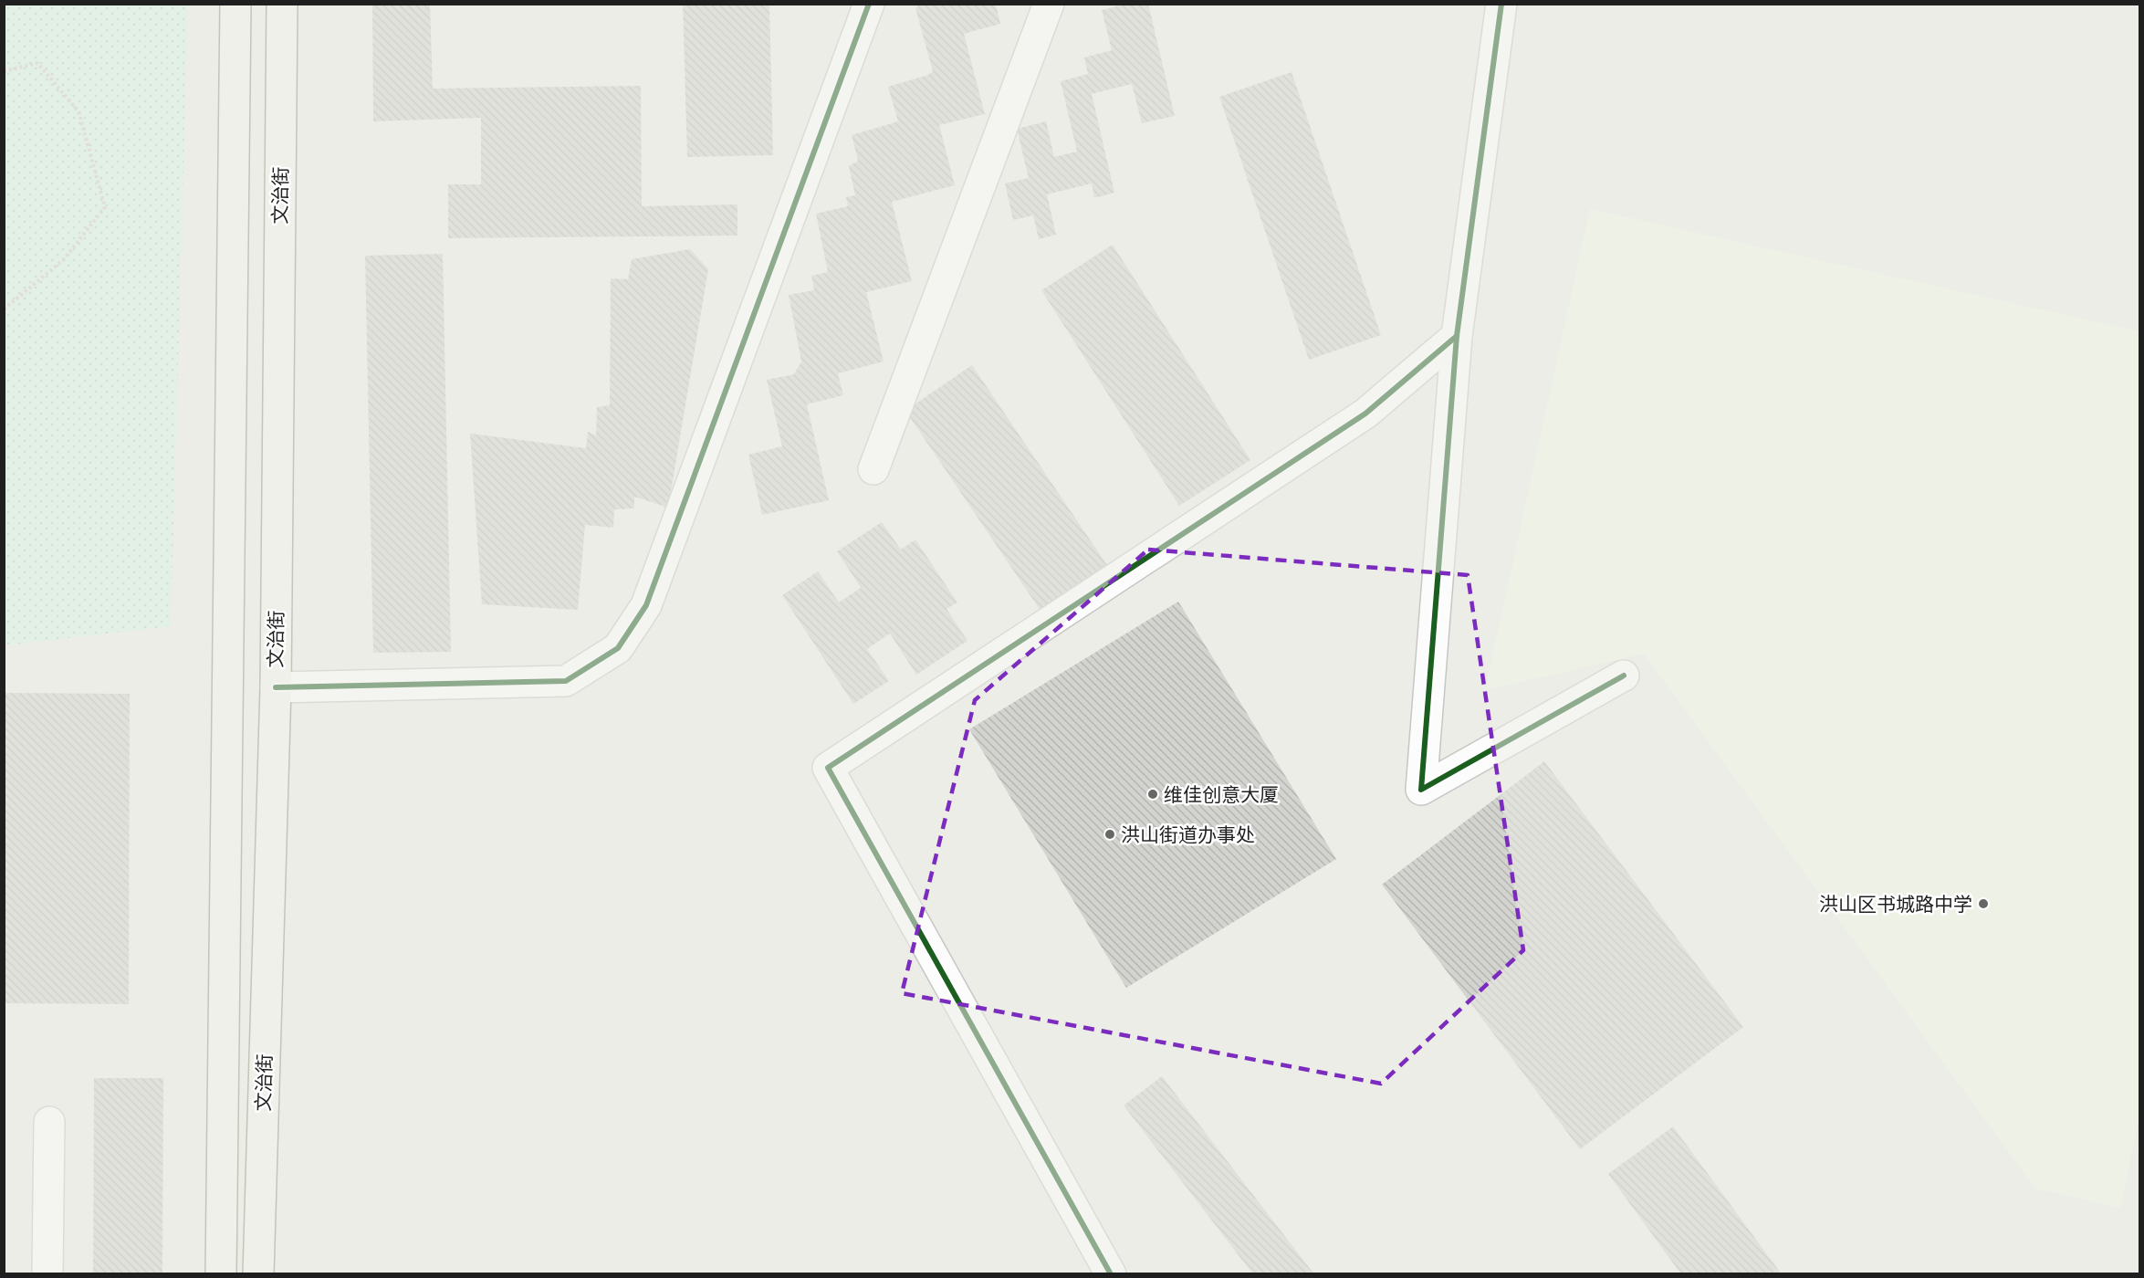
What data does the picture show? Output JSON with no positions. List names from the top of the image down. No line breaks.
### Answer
{"streets":{"main road":["文治街"]},"places":["维佳创意大厦","洪山街道办事处","洪山区书城路中学"]}
